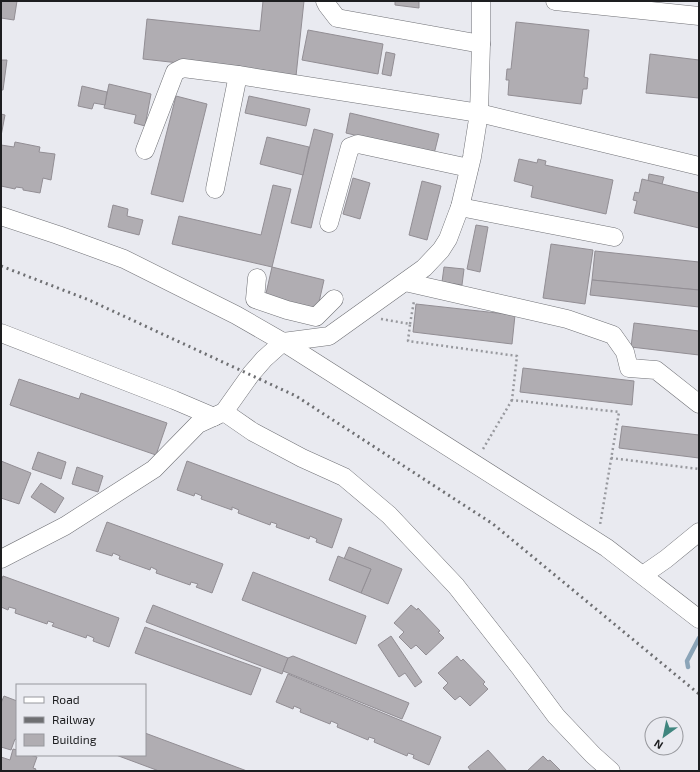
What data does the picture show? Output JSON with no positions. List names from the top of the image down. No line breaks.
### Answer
{"legend":["Road","Railway","Building"],"north":"bottom left"}
